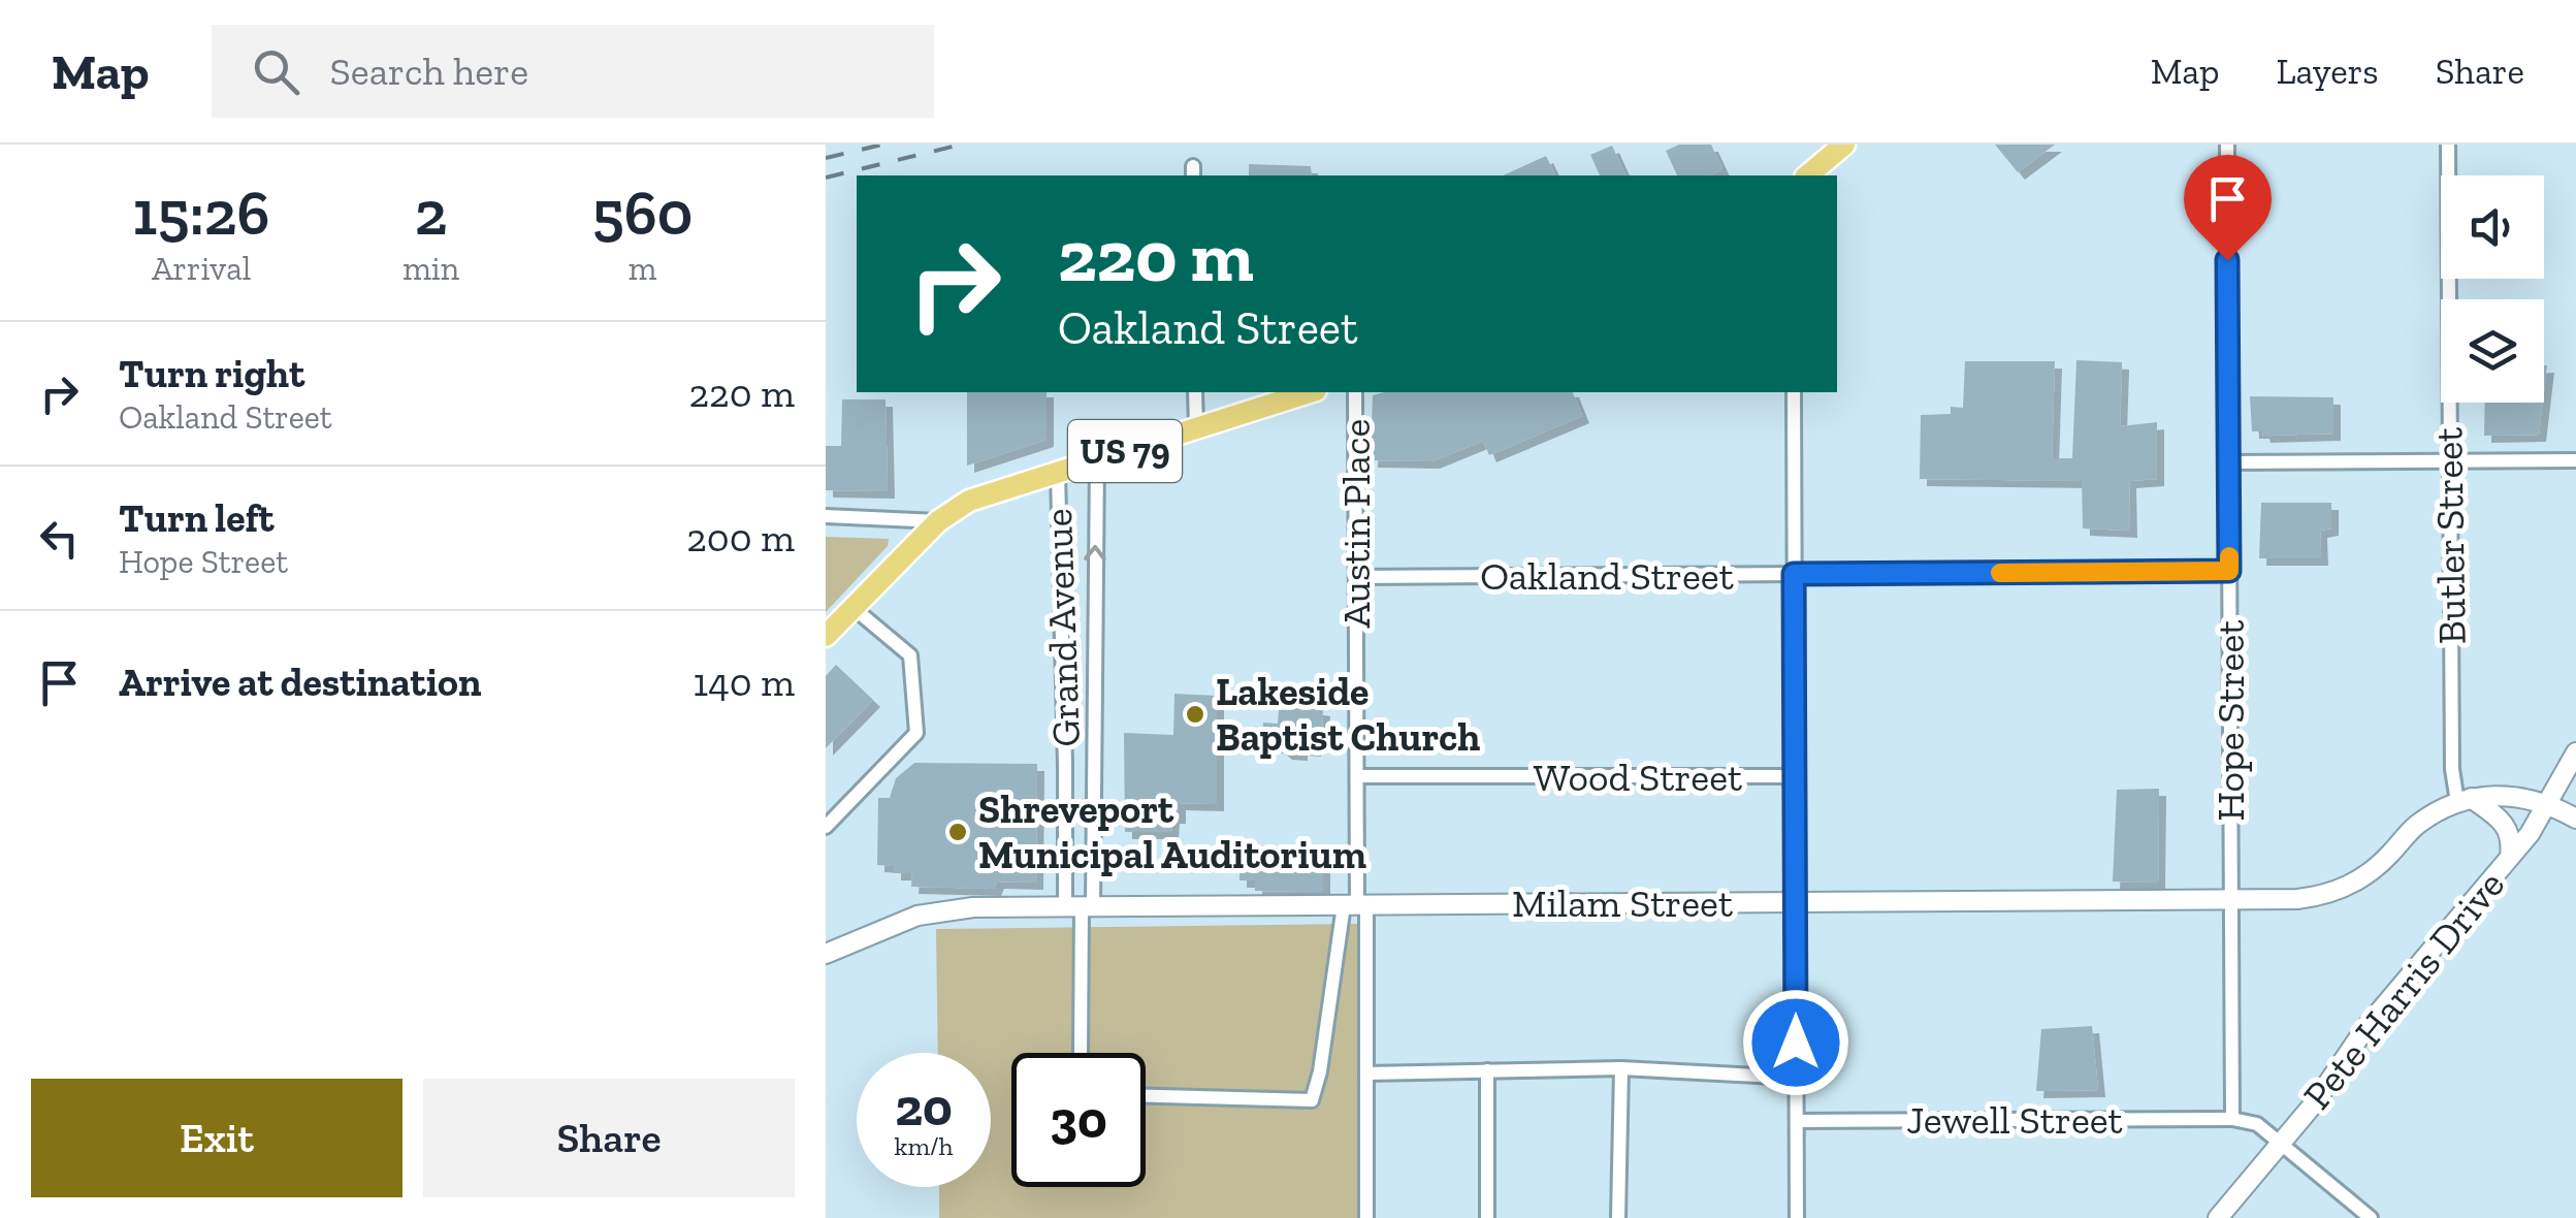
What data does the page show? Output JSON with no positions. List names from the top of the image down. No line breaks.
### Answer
{"streets":{"main road":["US 79"],"street":["Austin Place","Butler Street","Oakland Street","Grand Avenue","Hope Street","Wood Street","Milam Street","Pete Harris Drive","Jewell Street"]},"crossings":[["US 79","Grand Avenue"],["Austin Place","Oakland Street"],["Austin Place","Wood Street"],["Austin Place","Milam Street"],["Butler Street","Milam Street"],["Oakland Street","Hope Street"],["Grand Avenue","Milam Street"],["Hope Street","Milam Street"],["Hope Street","Jewell Street"]],"places":["Lakeside Baptist Church","Shreveport Municipal Auditorium"],"page":{"header":"Map","search":"Search here","nav":["Map","Layers","Share"],"eta":["15:26","Arrival","2","min","560","m"],"turn":["220 m","Oakland Street"],"list":[{"name":"Turn right","note":"Oakland Street","value":"220 m"},{"name":"Turn left","note":"Hope Street","value":"200 m"},{"name":"Arrive at destination","value":"140 m"}],"speed":"20 km/h","limit":"30","buttons":["Exit","Share"]}}
